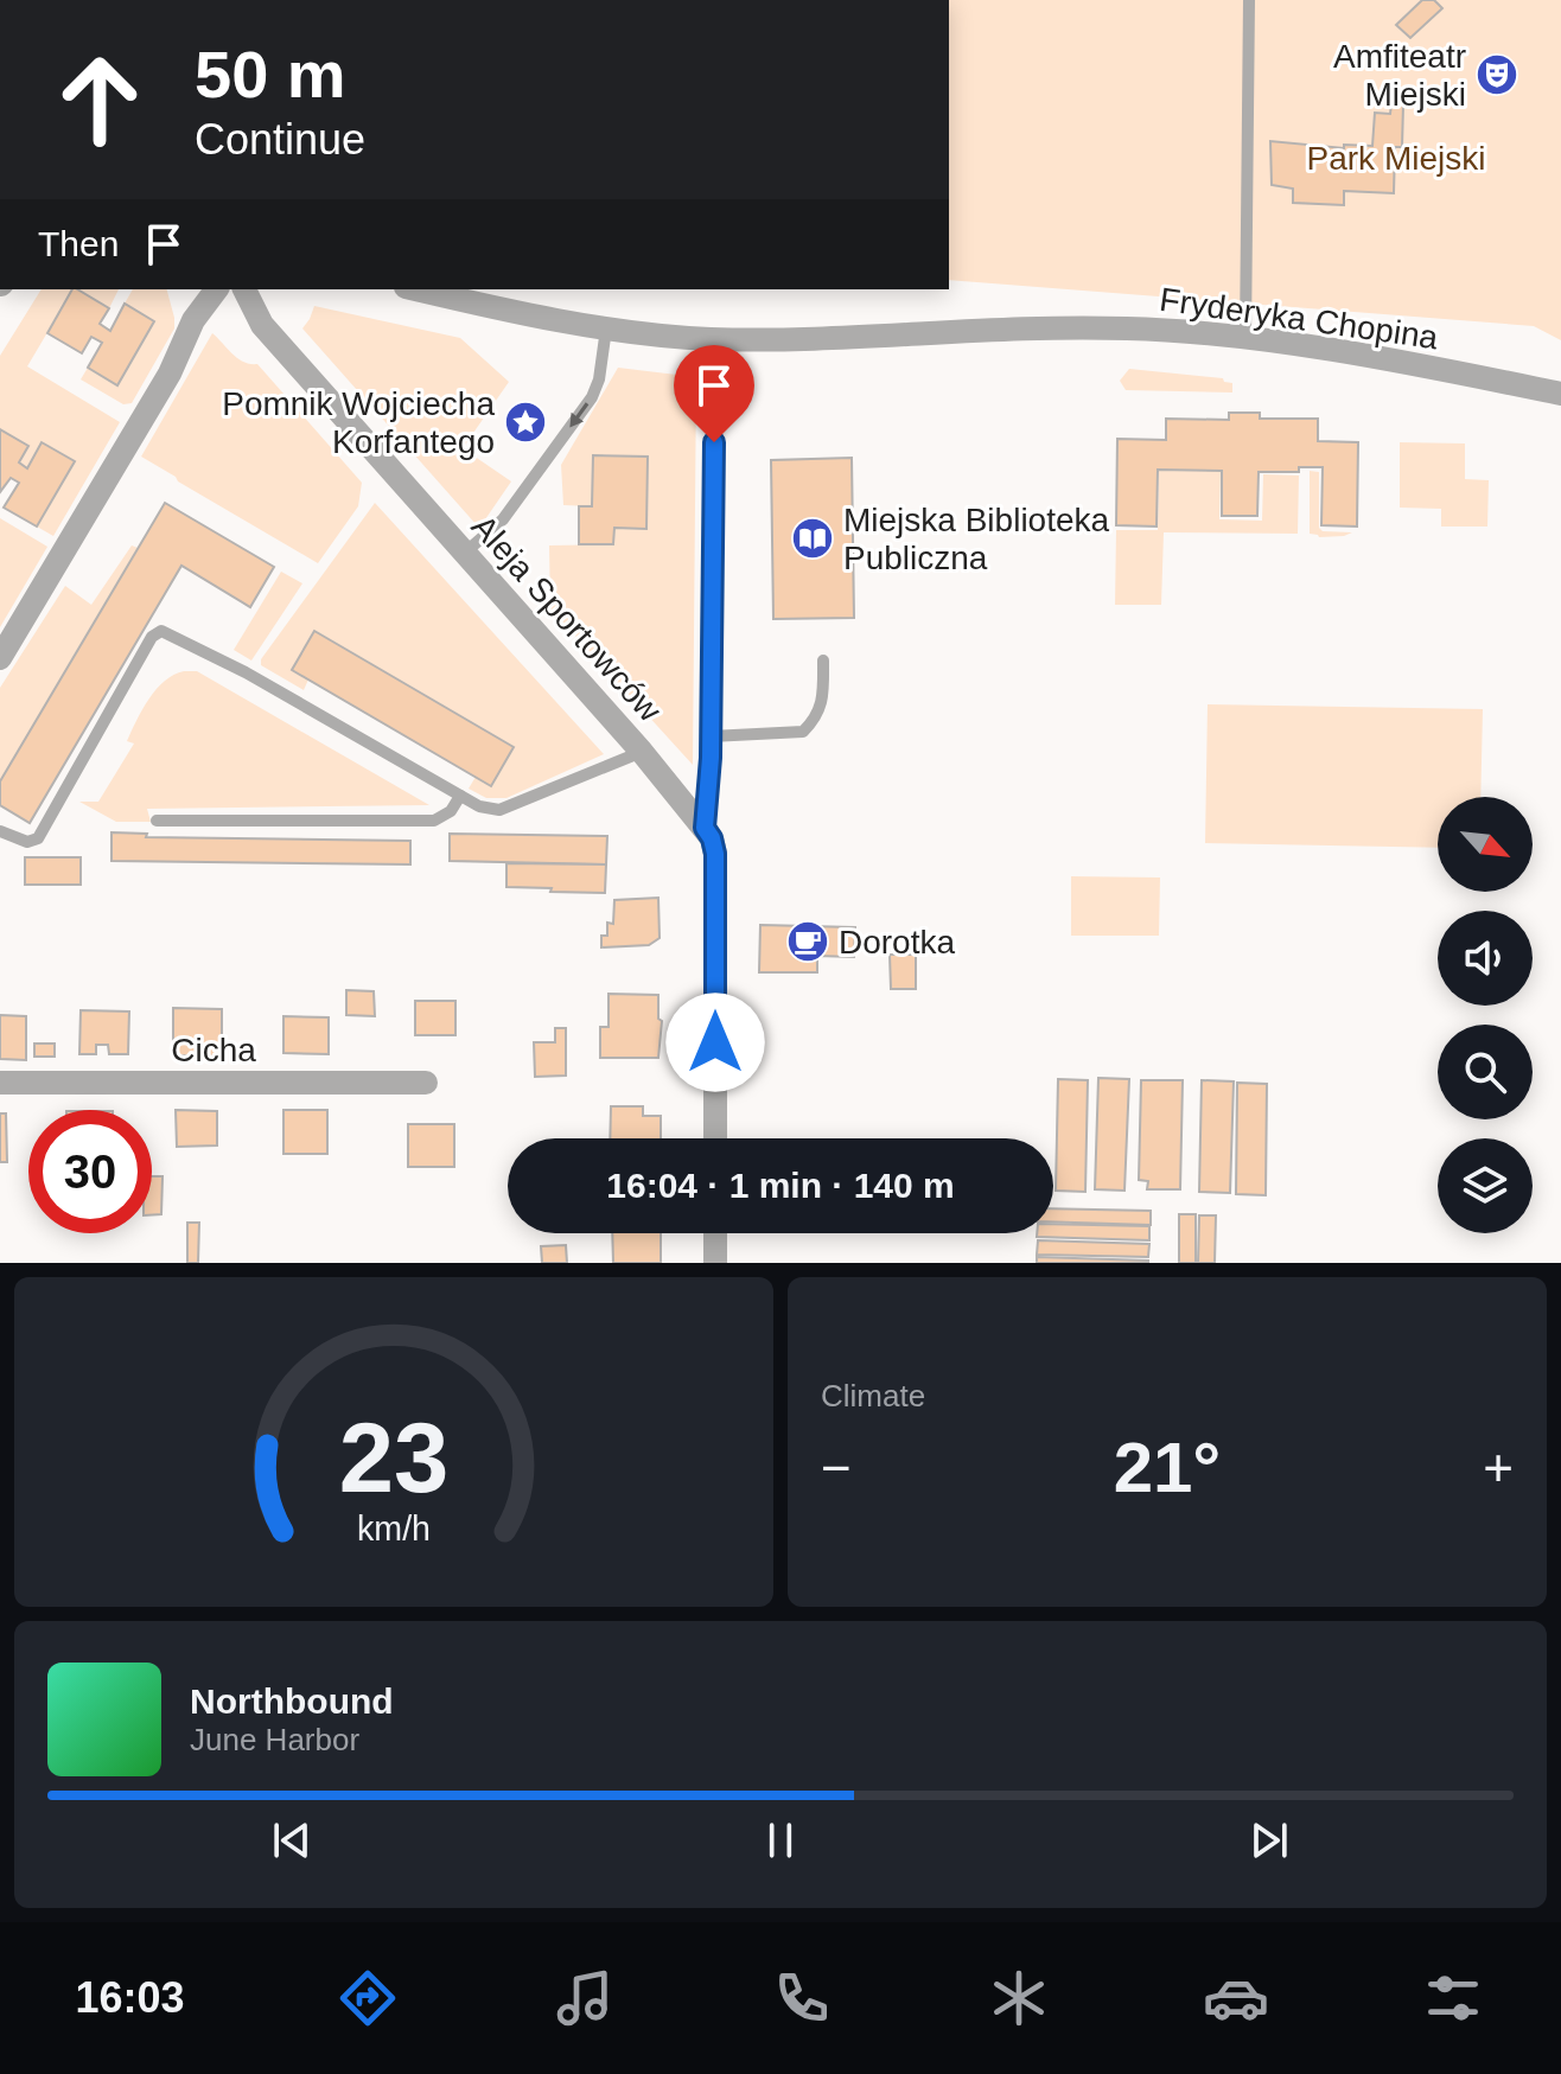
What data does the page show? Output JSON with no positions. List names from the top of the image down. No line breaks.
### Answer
{"streets":{"street":["Fryderyka Chopina","Aleja Sportowców","Cicha"]},"parks":["Park Miejski"],"places":{"theatre":["Amfiteatr Miejski"],"place":["Pomnik Wojciecha Korfantego"],"library":["Miejska Biblioteka Publiczna"],"cafe":["Dorotka"]},"north":"bottom right","page":{"turn":["50 m","Continue"],"then":"Then","limit":"30","trip":"16:04 · 1 min · 140 m","tile":"Climate","heat":["−","21°","+"],"song":["Northbound","June Harbor"],"tabs":"16:03","gauge":["23","km/h"]}}
